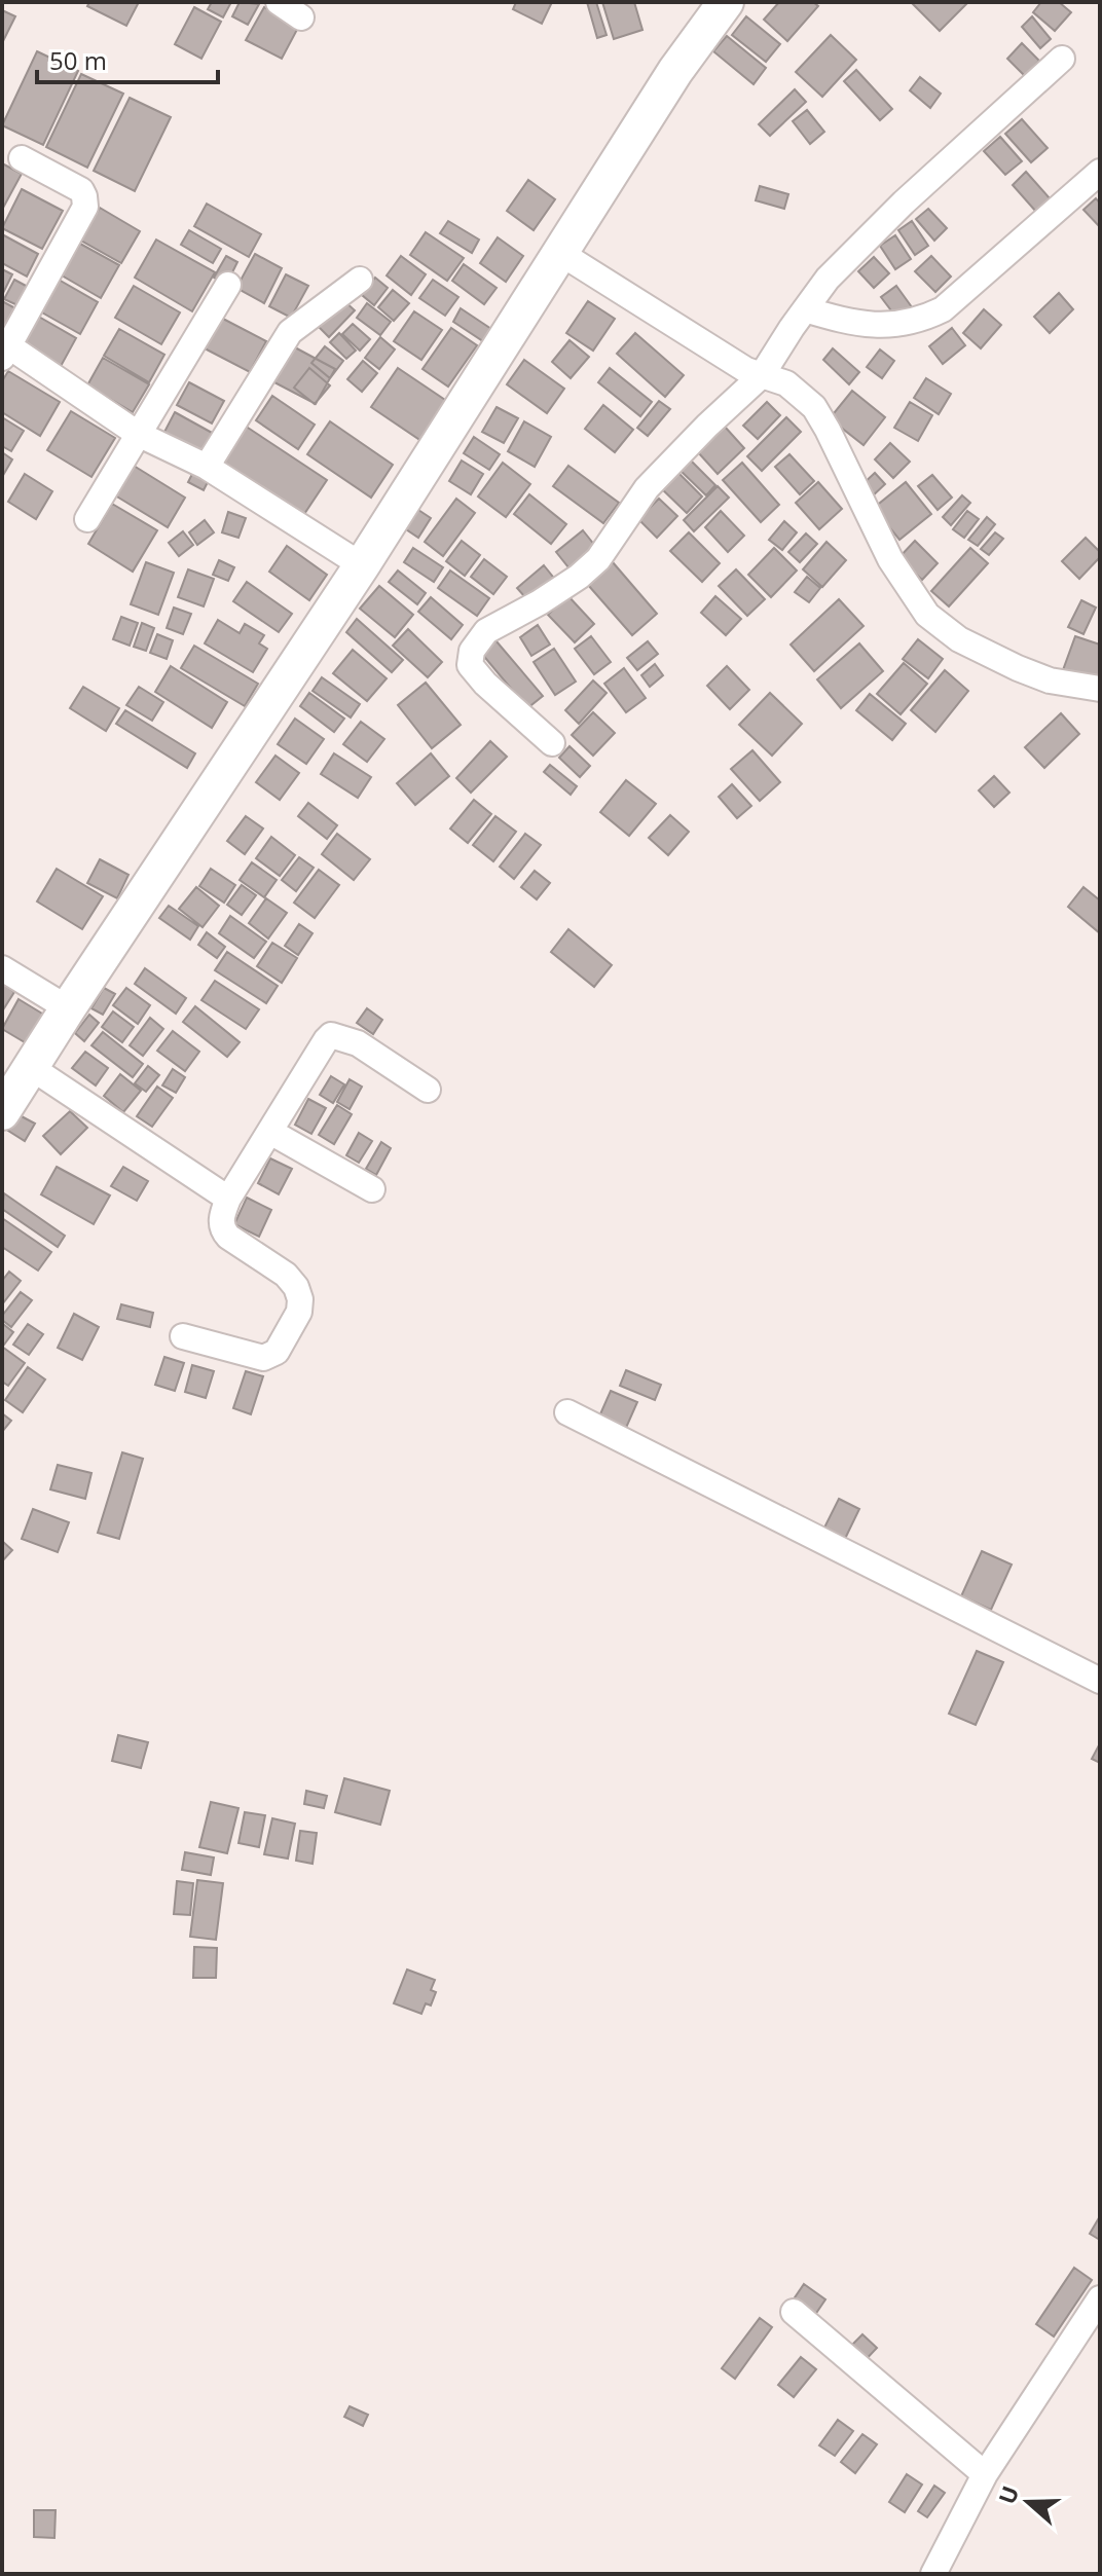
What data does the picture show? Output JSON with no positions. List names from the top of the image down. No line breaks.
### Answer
{"scale_bar":"50 m","north":"left"}
